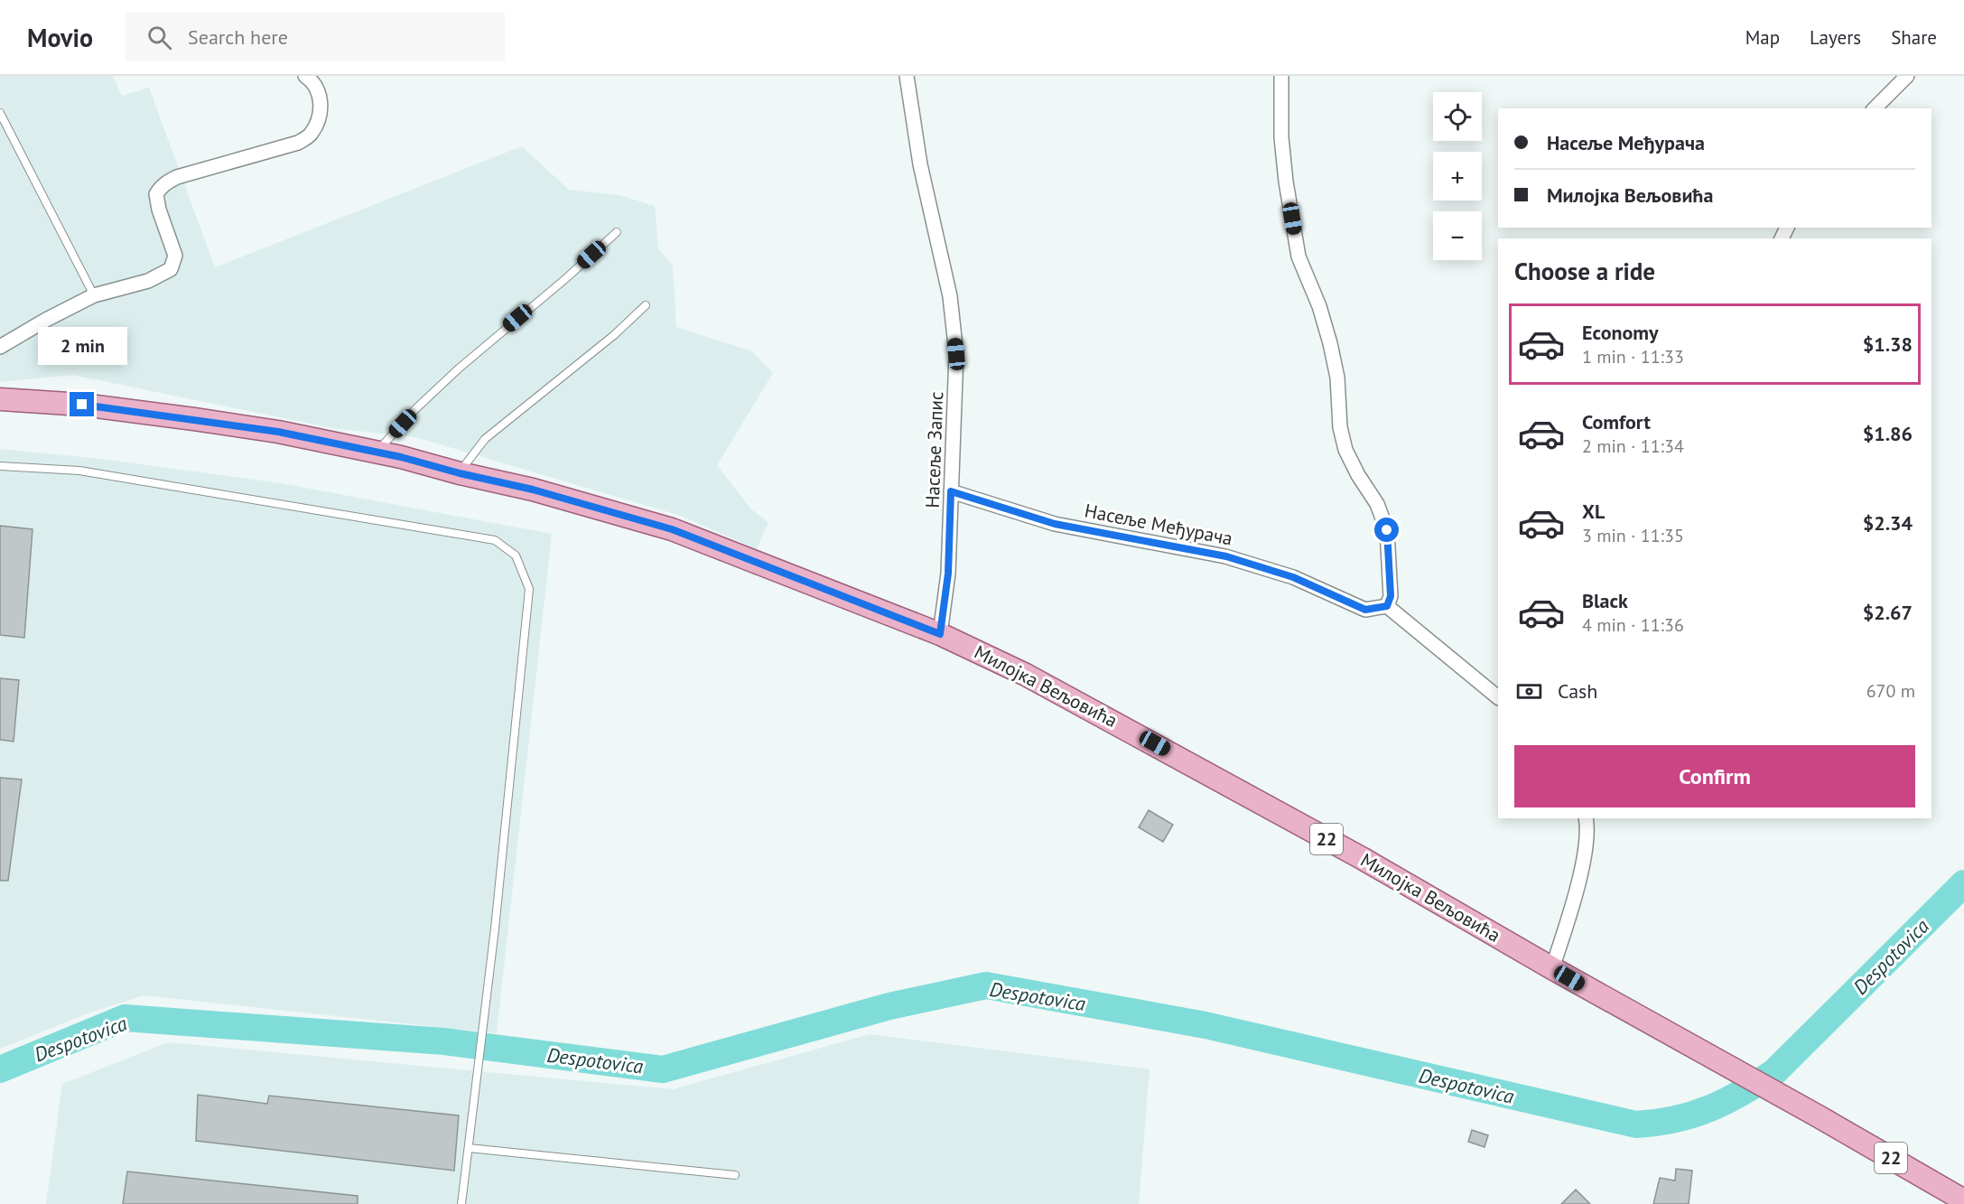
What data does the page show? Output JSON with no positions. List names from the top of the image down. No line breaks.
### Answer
{"streets":{"main road":["Милојка Вељовића","22"],"street":["Насеље Запис","Насеље Међурача"]},"crossings":[["Насеље Запис","Насеље Међурача"],["Насеље Запис","Милојка Вељовића"]],"water":["Despotovica"],"page":{"header":"Movio","search":"Search here","nav":["Map","Layers","Share"],"map_buttons":["+","−"],"banner":["Насеље Међурача","Милојка Вељовића"],"heading":"Choose a ride","list":[{"name":"Economy","note":"1 min · 11:33","value":"$1.38"},{"name":"Comfort","note":"2 min · 11:34","value":"$1.86"},{"name":"XL","note":"3 min · 11:35","value":"$2.34"},{"name":"Black","note":"4 min · 11:36","value":"$2.67"}],"bubble":"2 min","pay":["Cash","670 m"],"buttons":"Confirm"}}
